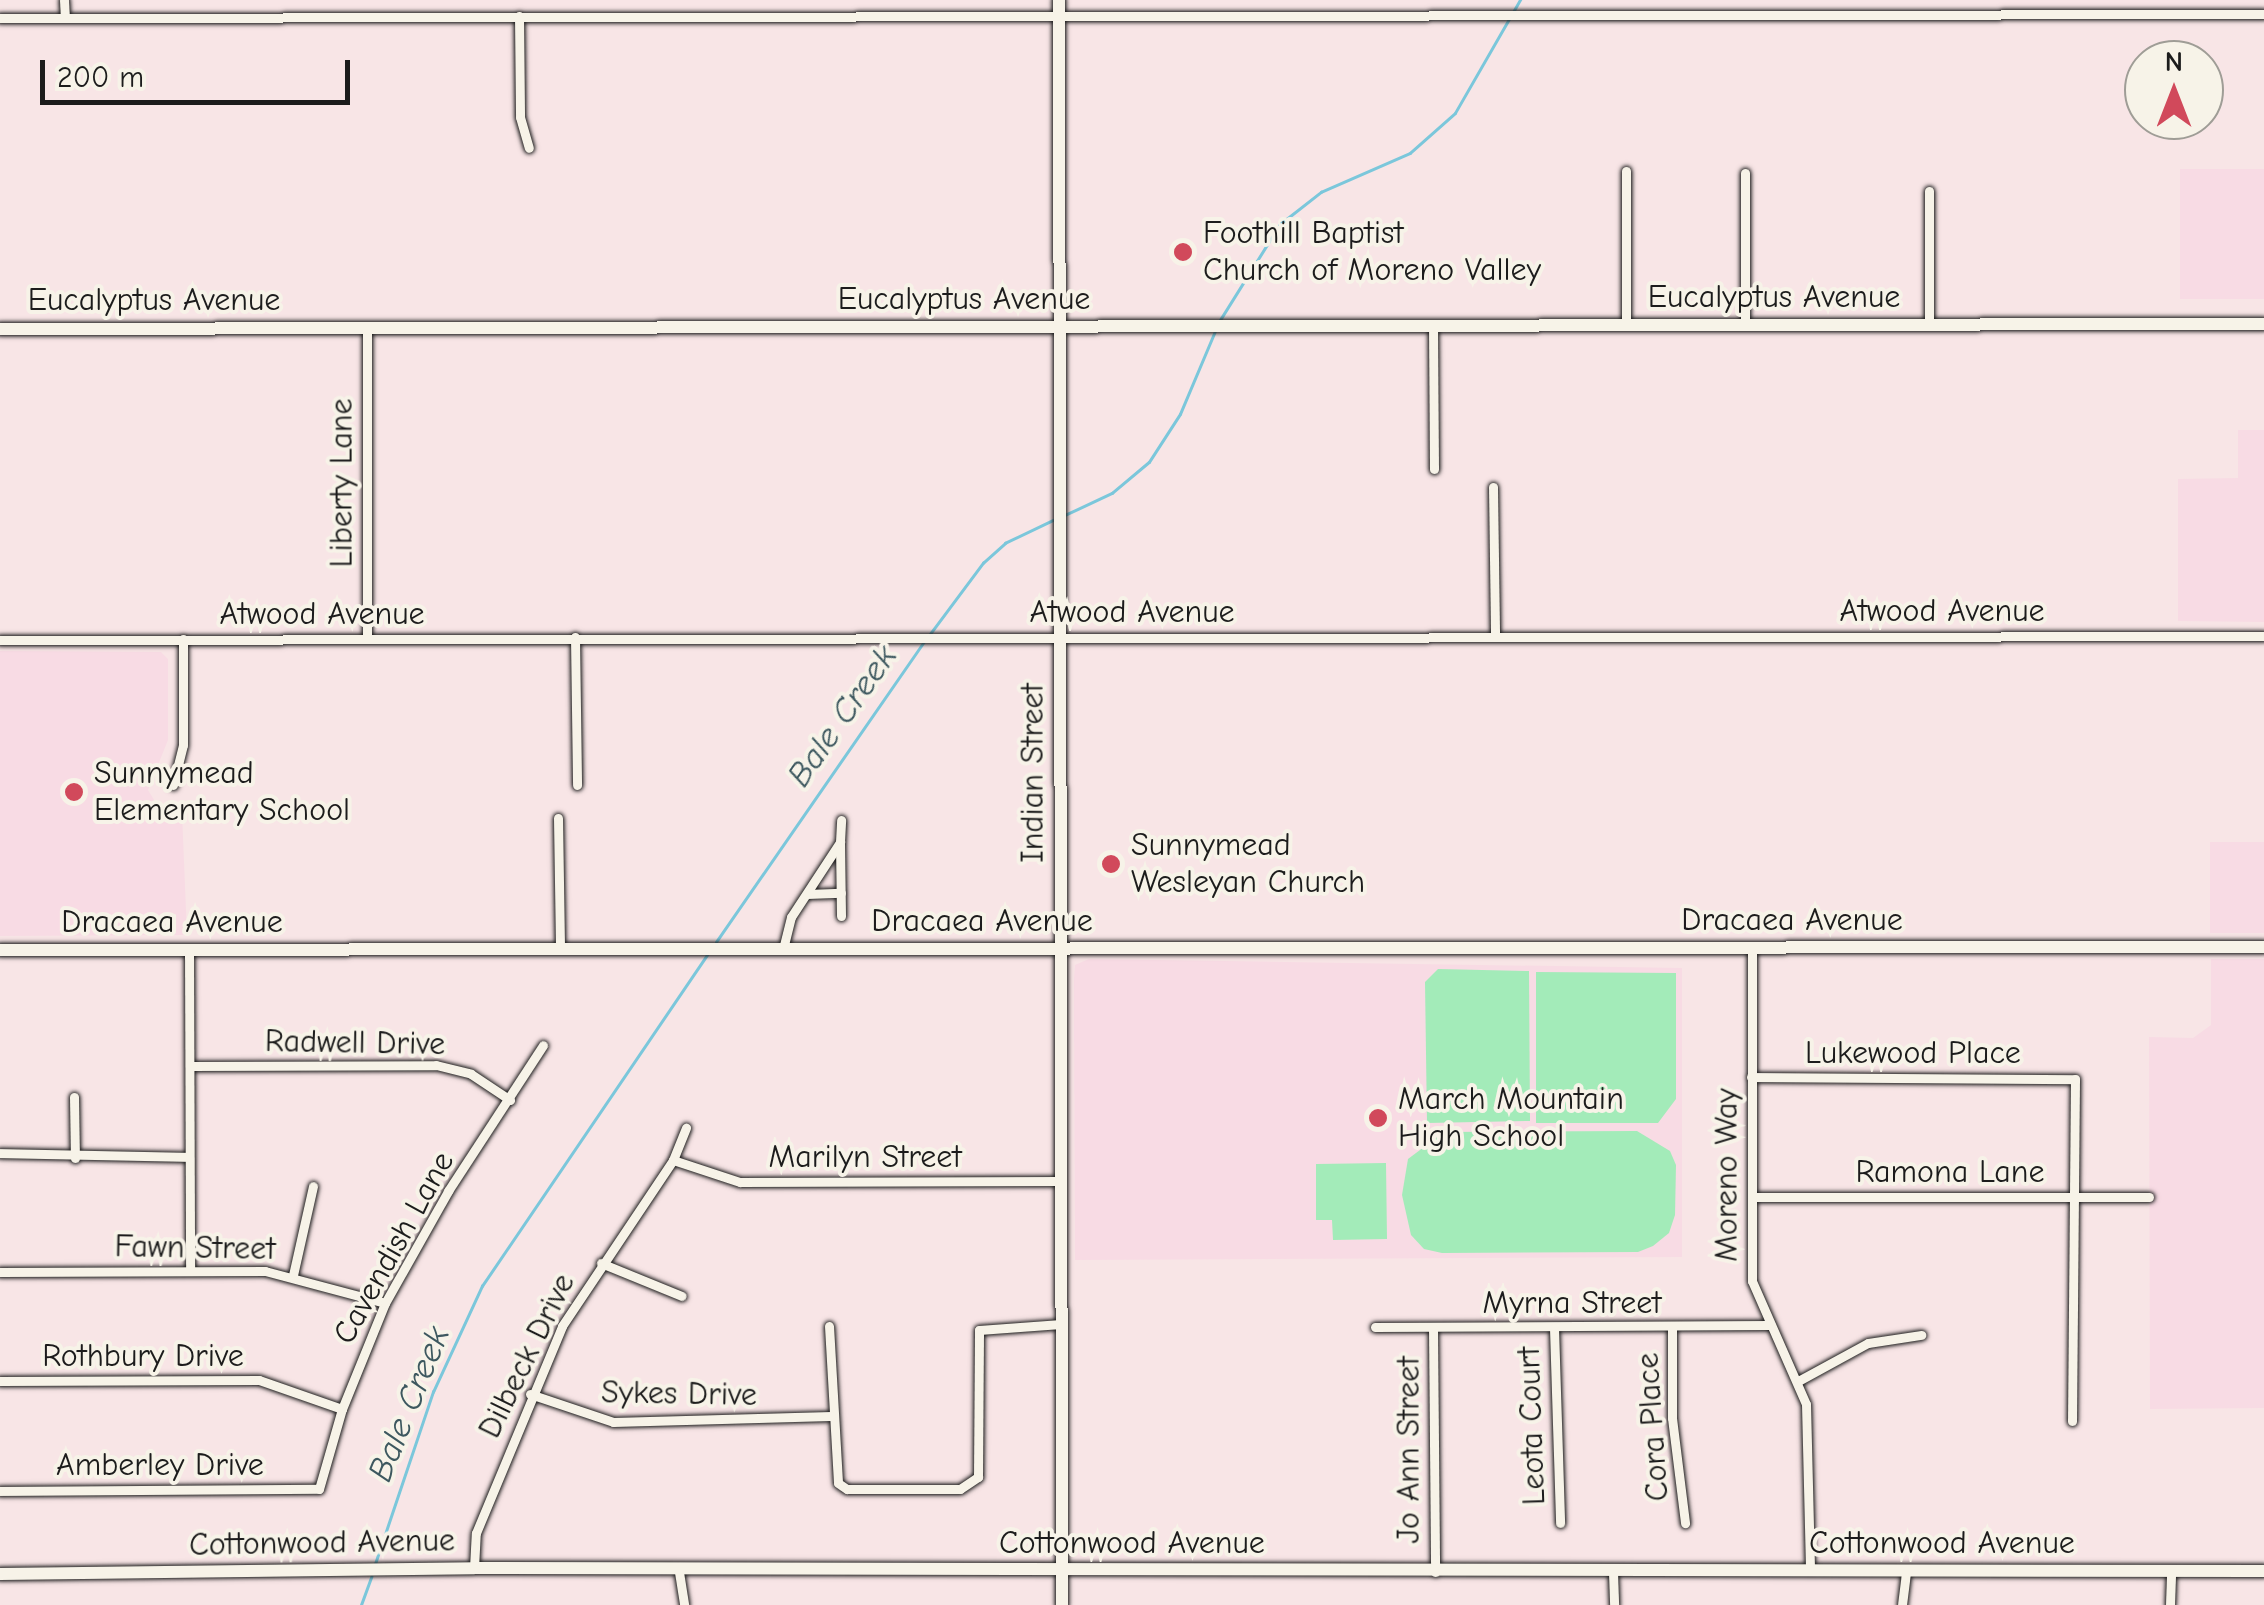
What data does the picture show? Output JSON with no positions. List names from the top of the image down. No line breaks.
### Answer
{"streets":{"street":["Eucalyptus Avenue","Liberty Lane","Atwood Avenue","Indian Street","Dracaea Avenue","Radwell Drive","Lukewood Place","Marilyn Street","Ramona Lane","Moreno Way","Fawn Street","Cavendish Lane","Myrna Street","Rothbury Drive","Dilbeck Drive","Sykes Drive","Leota Court","Cora Place","Jo Ann Street","Amberley Drive","Cottonwood Avenue"]},"crossings":[["Eucalyptus Avenue","Liberty Lane"],["Eucalyptus Avenue","Indian Street"],["Liberty Lane","Atwood Avenue"],["Atwood Avenue","Indian Street"],["Indian Street","Dracaea Avenue"],["Indian Street","Marilyn Street"],["Indian Street","Cottonwood Avenue"],["Dracaea Avenue","Moreno Way"],["Radwell Drive","Cavendish Lane"],["Lukewood Place","Ramona Lane"],["Lukewood Place","Moreno Way"],["Marilyn Street","Dilbeck Drive"],["Ramona Lane","Moreno Way"],["Moreno Way","Myrna Street"],["Moreno Way","Cottonwood Avenue"],["Fawn Street","Cavendish Lane"],["Cavendish Lane","Rothbury Drive"],["Cavendish Lane","Amberley Drive"],["Myrna Street","Leota Court"],["Myrna Street","Cora Place"],["Myrna Street","Jo Ann Street"],["Dilbeck Drive","Sykes Drive"],["Dilbeck Drive","Cottonwood Avenue"],["Jo Ann Street","Cottonwood Avenue"]],"water":["Bale Creek"],"places":["Foothill Baptist Church of Moreno Valley","Sunnymead Elementary School","Sunnymead Wesleyan Church","March Mountain High School"],"scale_bar":"200 m","north":"top"}
